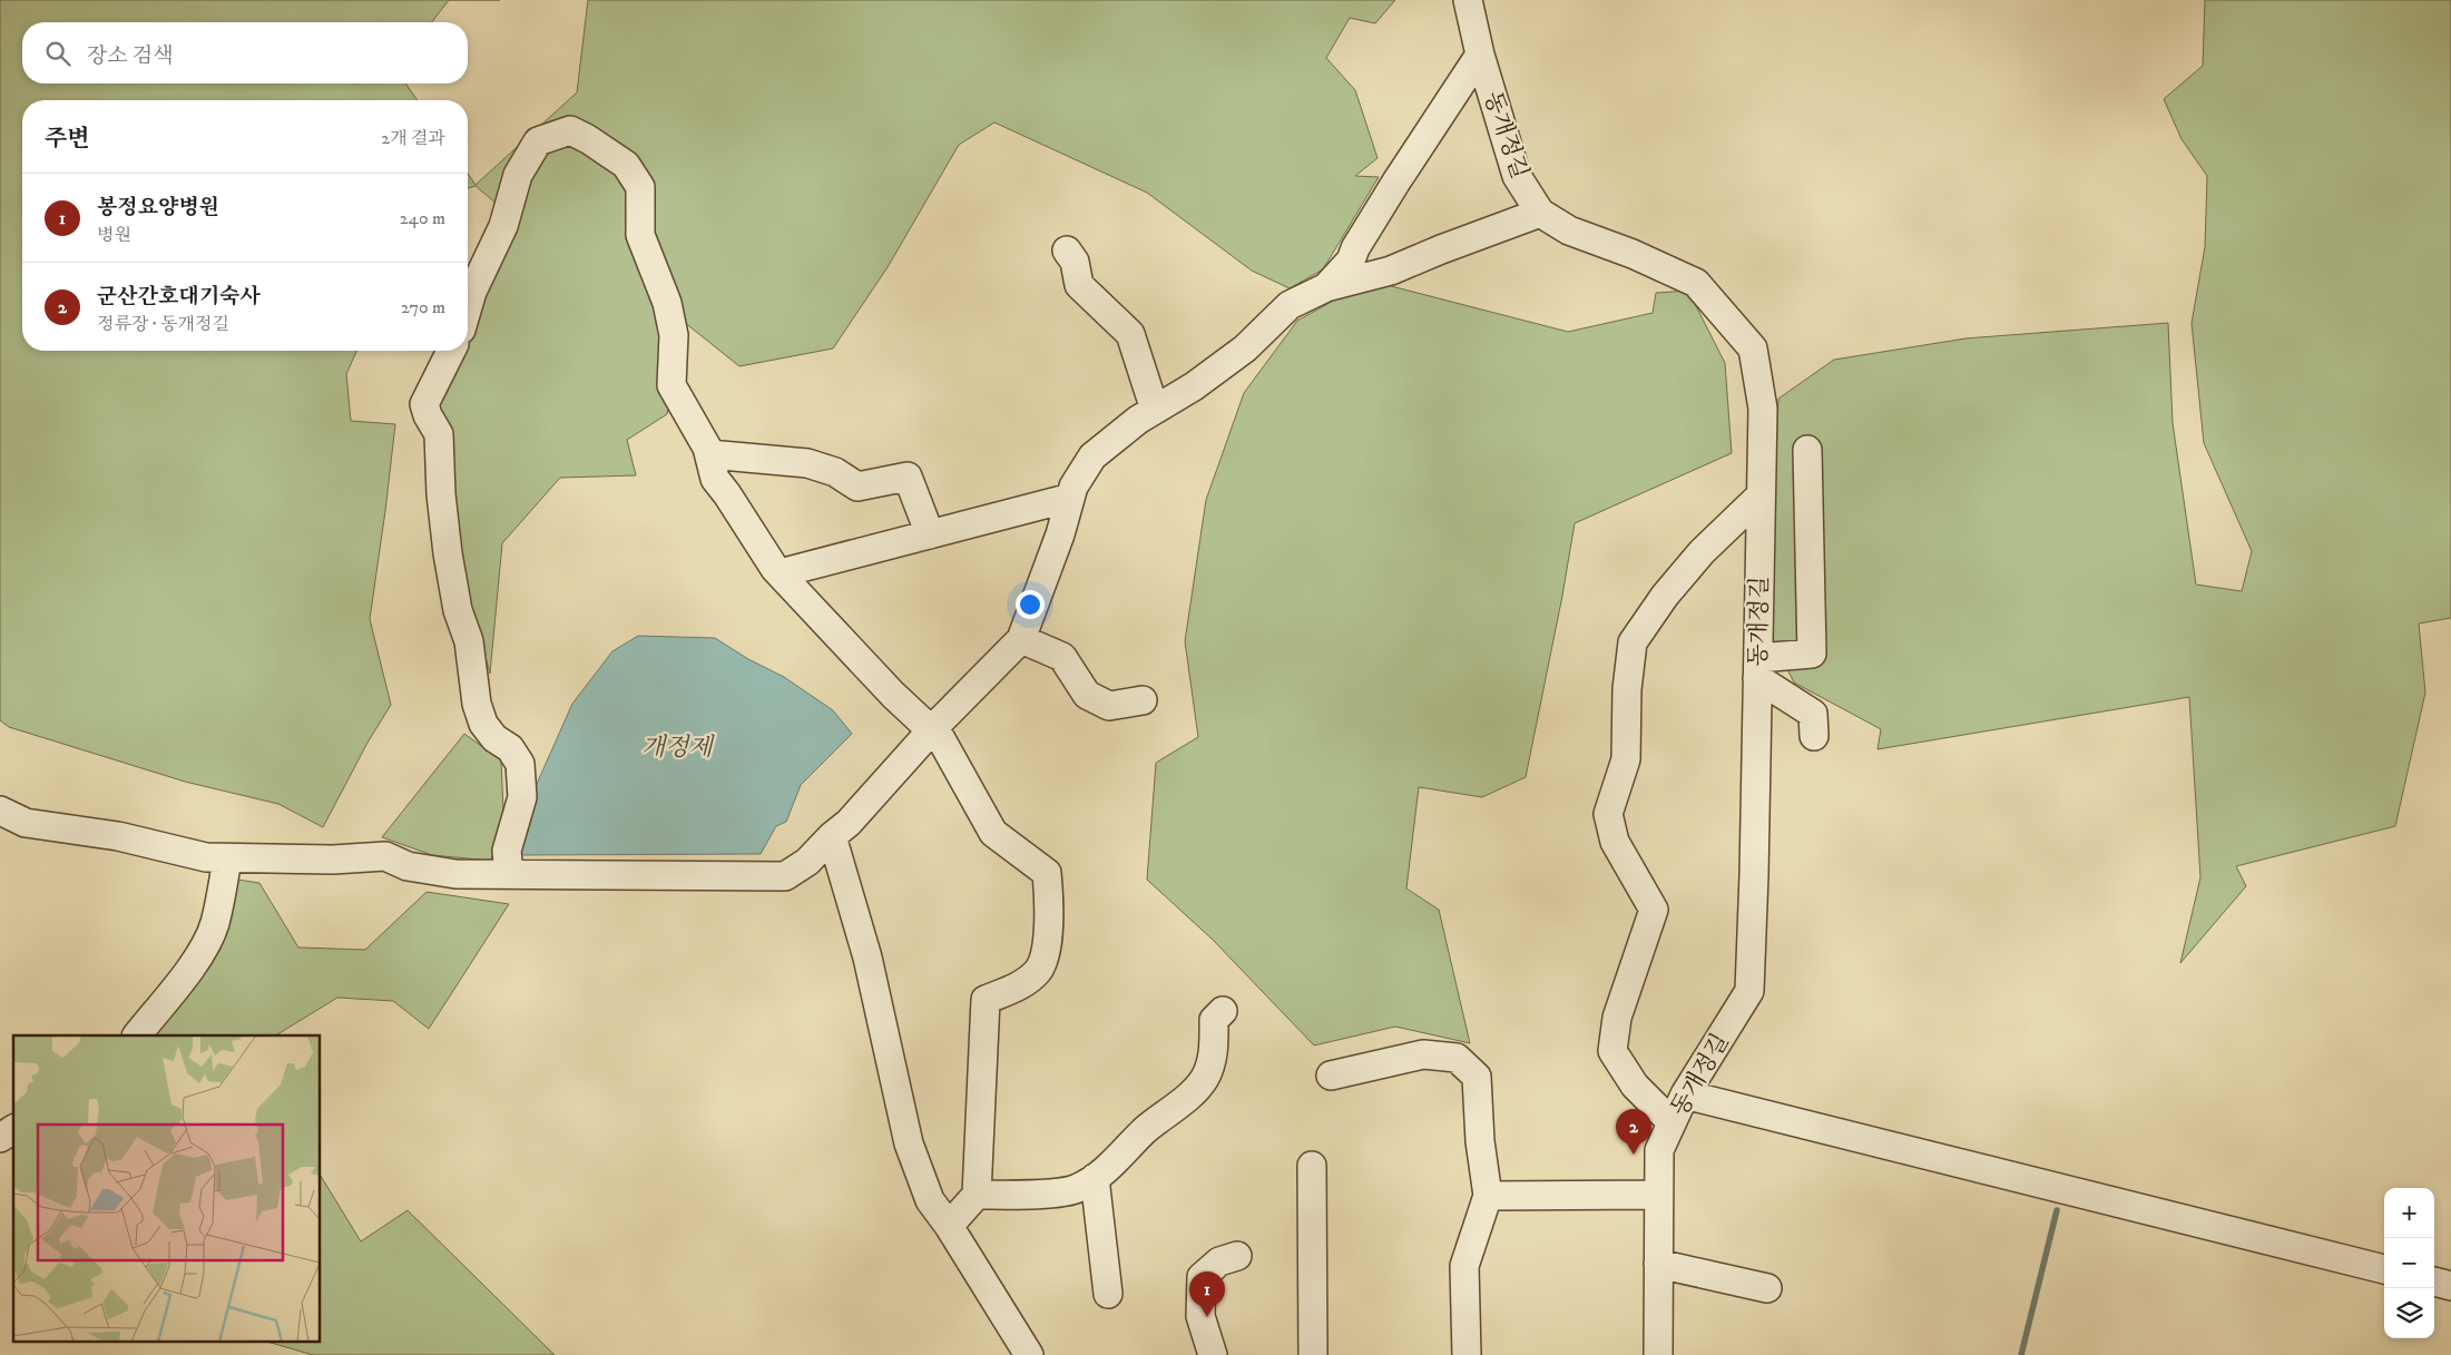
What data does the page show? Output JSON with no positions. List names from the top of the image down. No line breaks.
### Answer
{"streets":{"street":["동개정길"]},"water":["개정제"],"page":{"search":"장소 검색","heading":["주변","2개 결과"],"list":[{"mark":"1","name":"봉정요양병원","note":"병원","value":"240 m"},{"mark":"2","name":"군산간호대기숙사","note":"정류장 · 동개정길","value":"270 m"}],"pins":["2","1"],"map_buttons":["+","−"]}}
